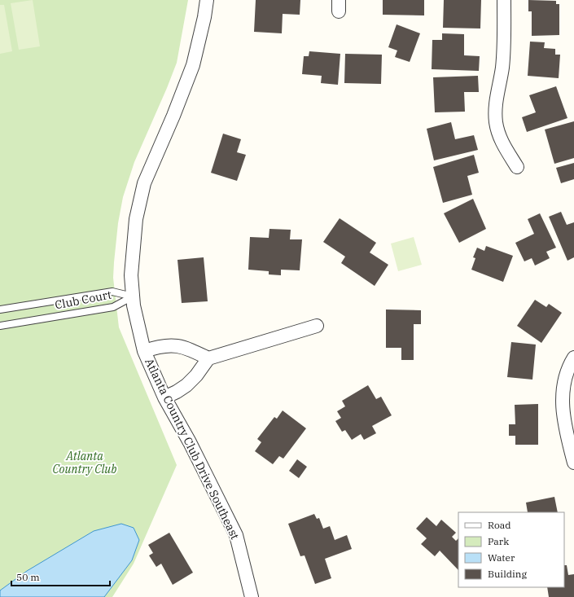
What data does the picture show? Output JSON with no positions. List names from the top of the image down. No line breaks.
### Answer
{"streets":{"street":["Atlanta Country Club Drive Southeast"],"lane":["Club Court"]},"crossings":[["Club Court","Atlanta Country Club Drive Southeast"]],"parks":["Atlanta Country Club"],"legend":["Road","Park","Water","Building"],"scale_bar":"50 m"}
